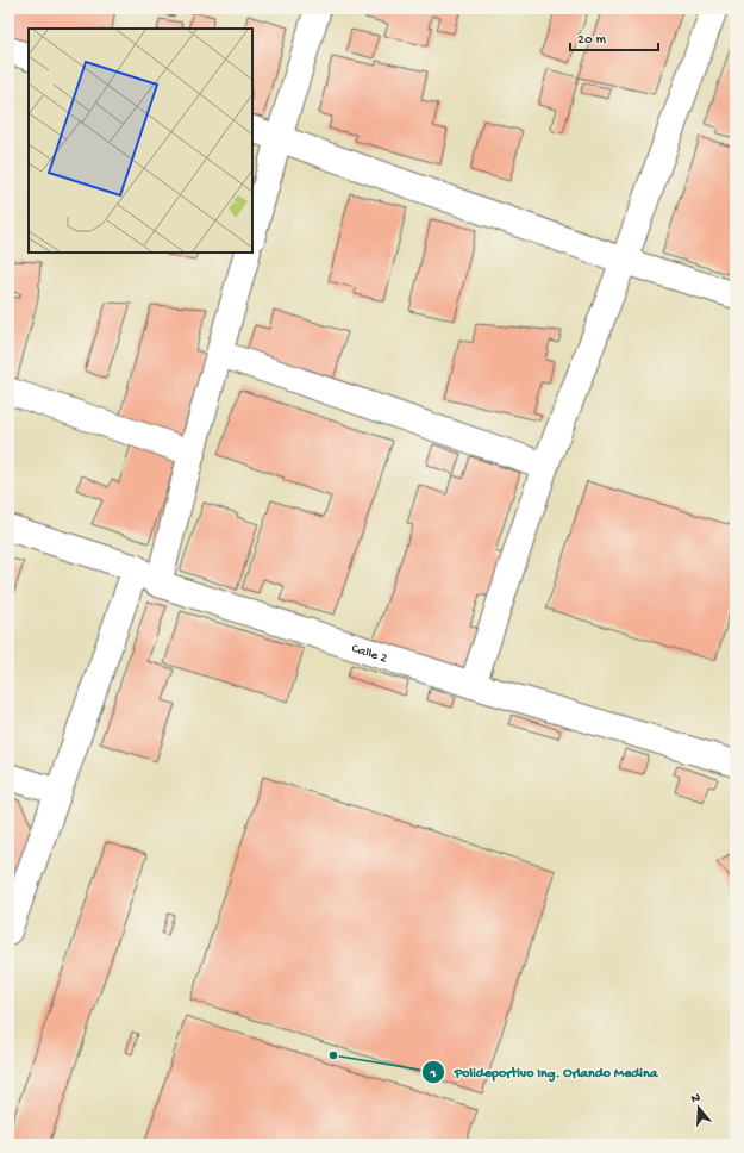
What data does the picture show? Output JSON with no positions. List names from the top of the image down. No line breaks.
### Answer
{"streets":{"street":["Calle 2"]},"places":["Polideportivo Ing. Orlando Medina"],"scale_bar":"20 m","north":"top"}
